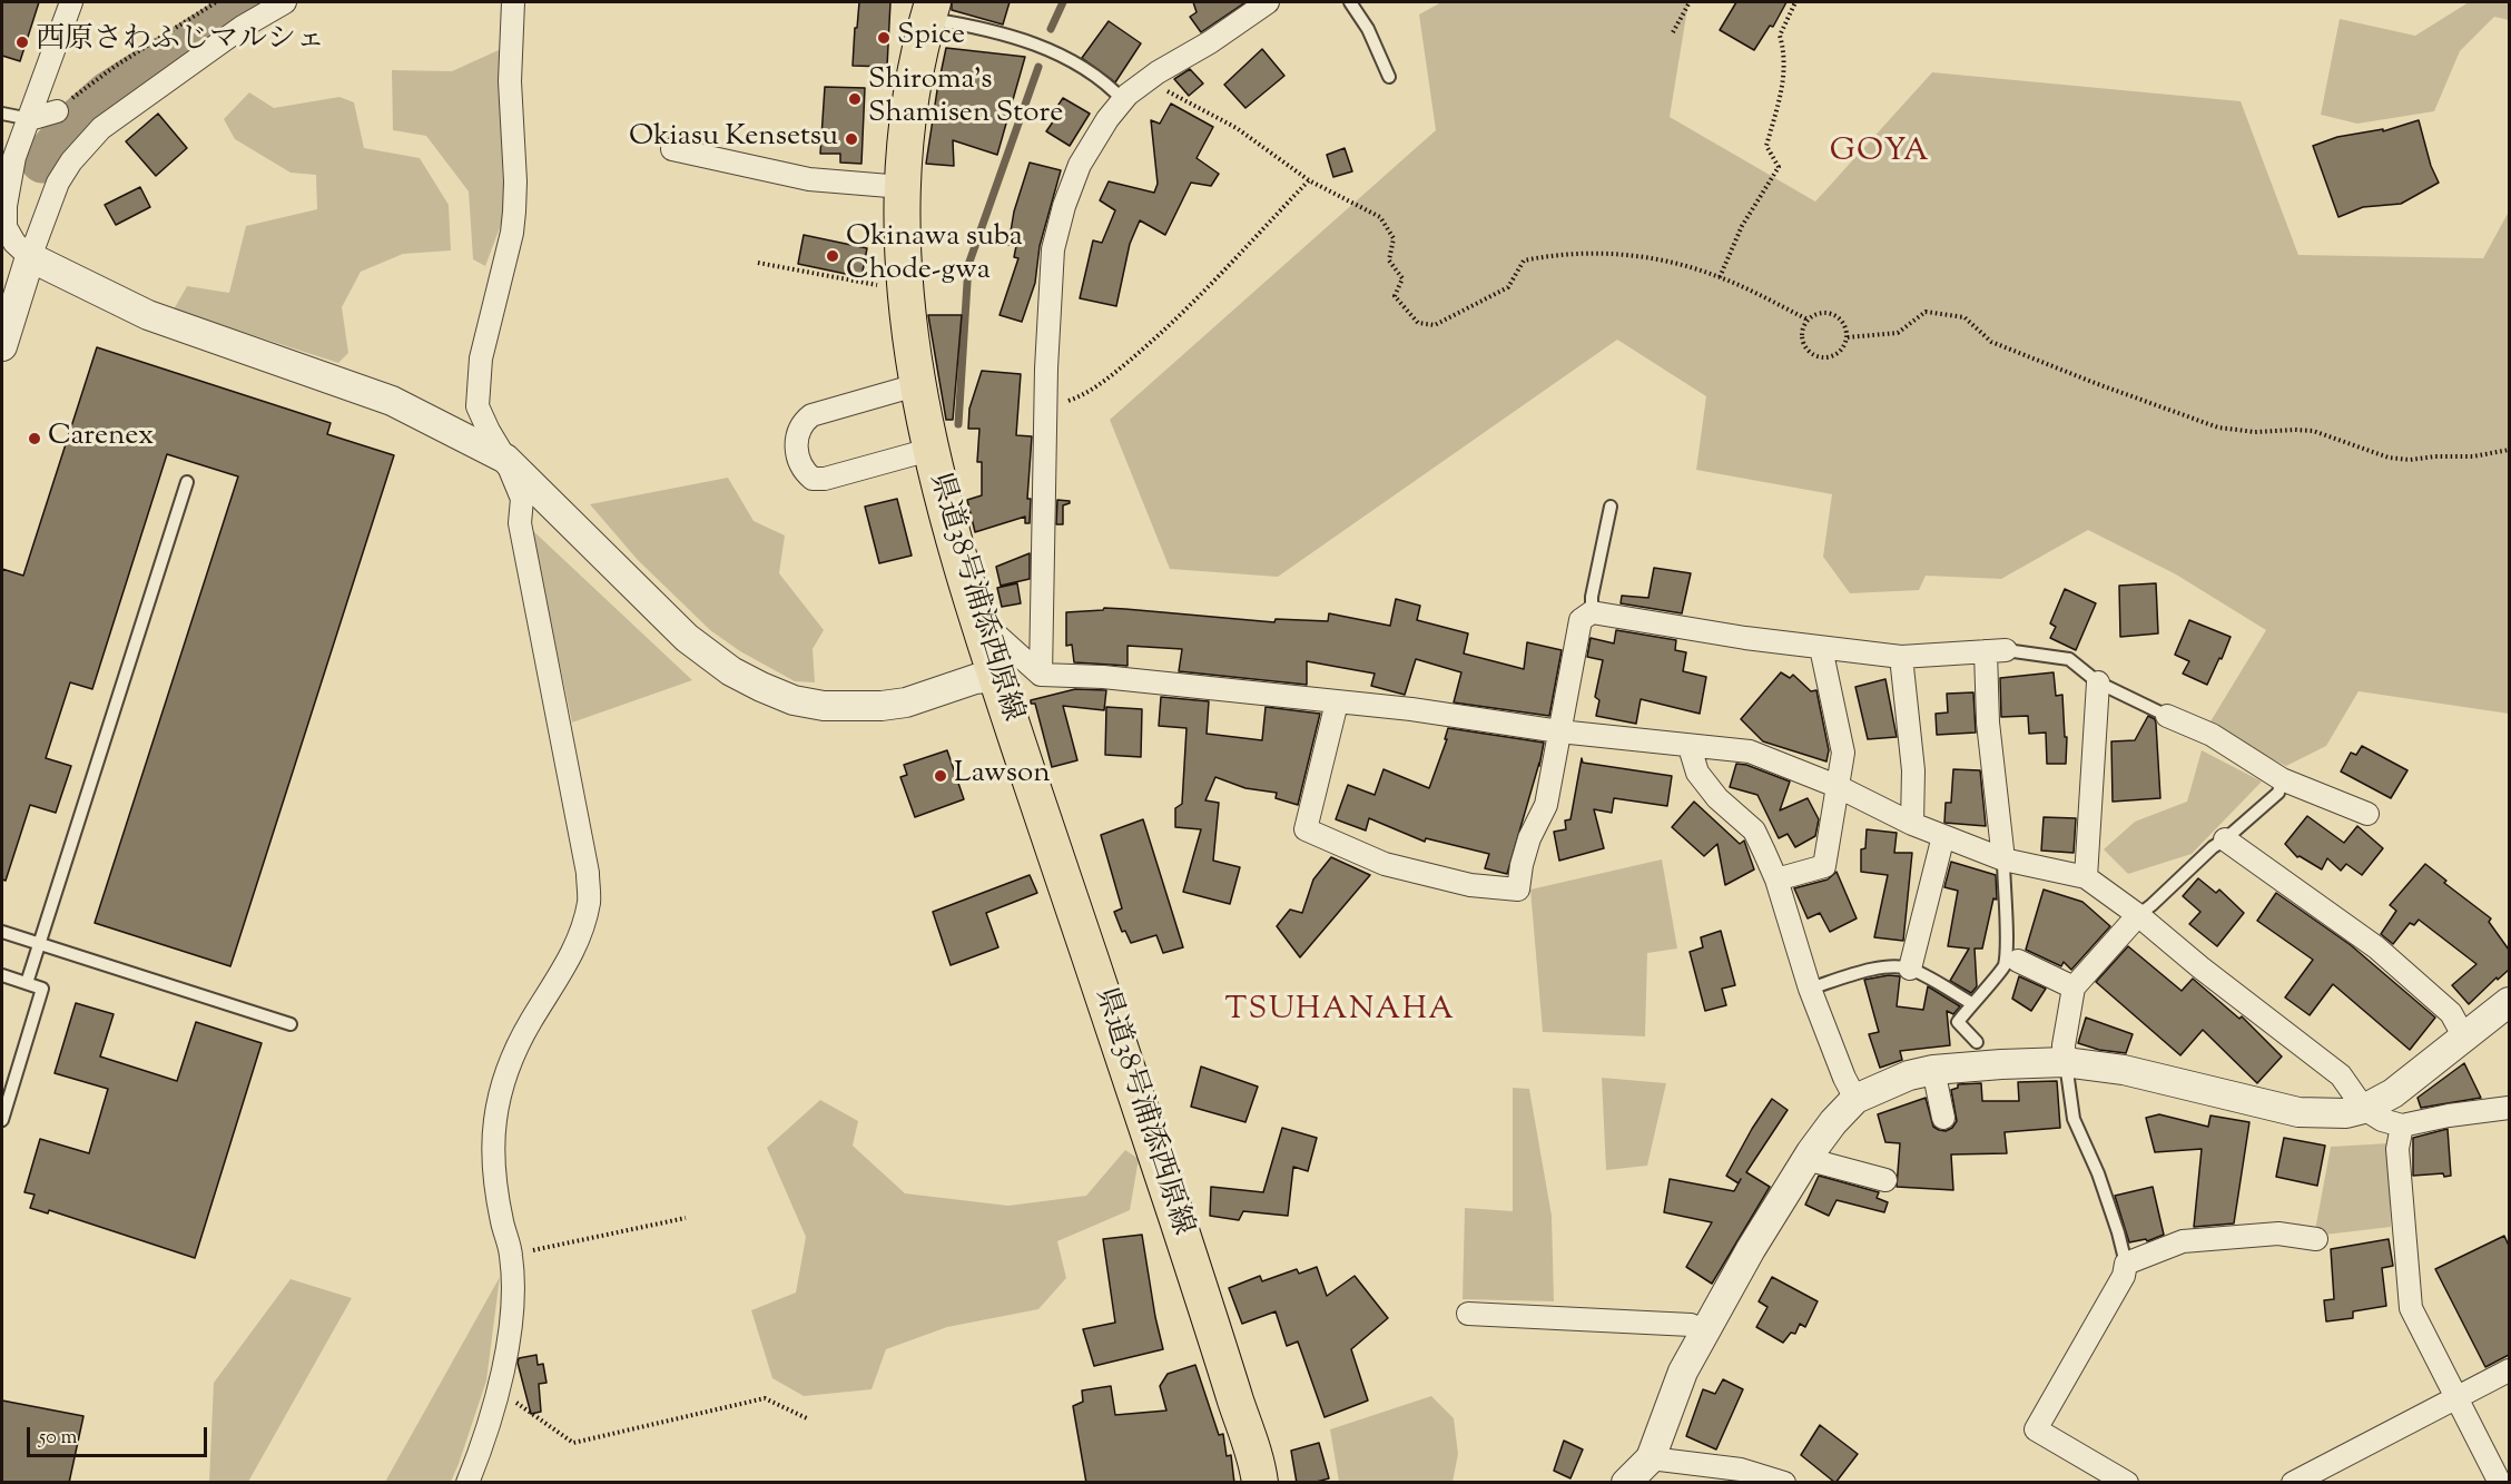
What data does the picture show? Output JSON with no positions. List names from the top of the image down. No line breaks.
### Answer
{"streets":{"main road":["県道38号浦添西原線"]},"districts":["GOYA","TSUHANAHA"],"places":["Spice","西原さわふじマルシェ","Shiroma's Shamisen Store","Okiasu Kensetsu","Okinawa suba Chode-gwa","Carenex","Lawson"],"scale_bar":"50 m"}
